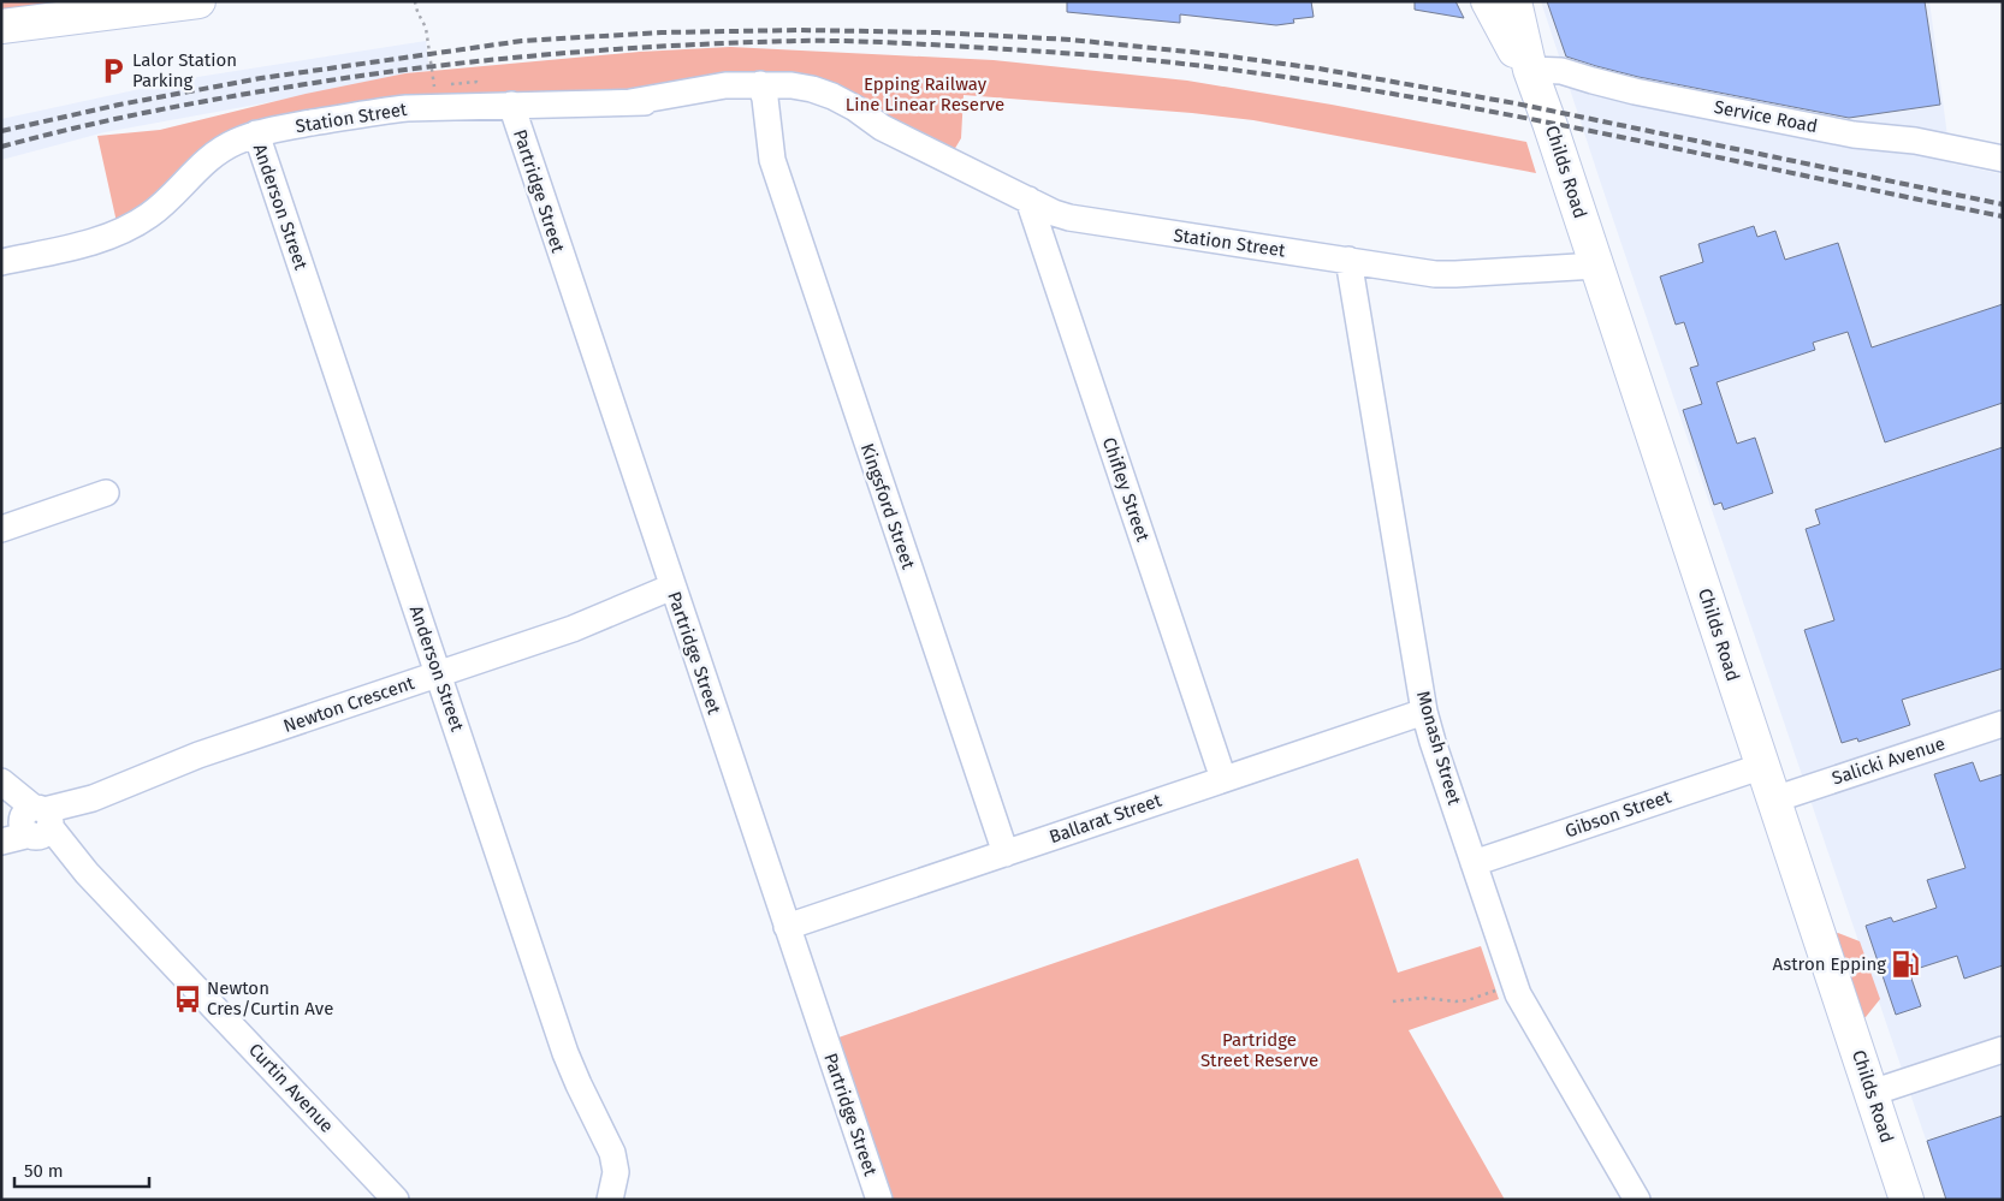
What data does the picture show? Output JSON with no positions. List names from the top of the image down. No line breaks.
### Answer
{"streets":{"main road":["Childs Road"],"street":["Service Road","Station Street","Partridge Street","Anderson Street","Chifley Street","Kingsford Street","Newton Crescent","Monash Street","Salicki Avenue","Gibson Street","Ballarat Street","Curtin Avenue"]},"crossings":[["Service Road","Childs Road"],["Station Street","Childs Road"],["Station Street","Partridge Street"],["Station Street","Anderson Street"],["Station Street","Chifley Street"],["Station Street","Kingsford Street"],["Station Street","Monash Street"],["Childs Road","Salicki Avenue"],["Childs Road","Gibson Street"],["Partridge Street","Newton Crescent"],["Partridge Street","Ballarat Street"],["Anderson Street","Newton Crescent"],["Chifley Street","Ballarat Street"],["Kingsford Street","Ballarat Street"],["Newton Crescent","Curtin Avenue"],["Monash Street","Gibson Street"],["Monash Street","Ballarat Street"]],"parks":["Epping Railway Line Linear Reserve","Partridge Street Reserve"],"places":{"parking":["Lalor Station Parking"],"fuel station":["Astron Epping"],"bus stop":["Newton Cres/Curtin Ave"]},"scale_bar":"50 m"}
